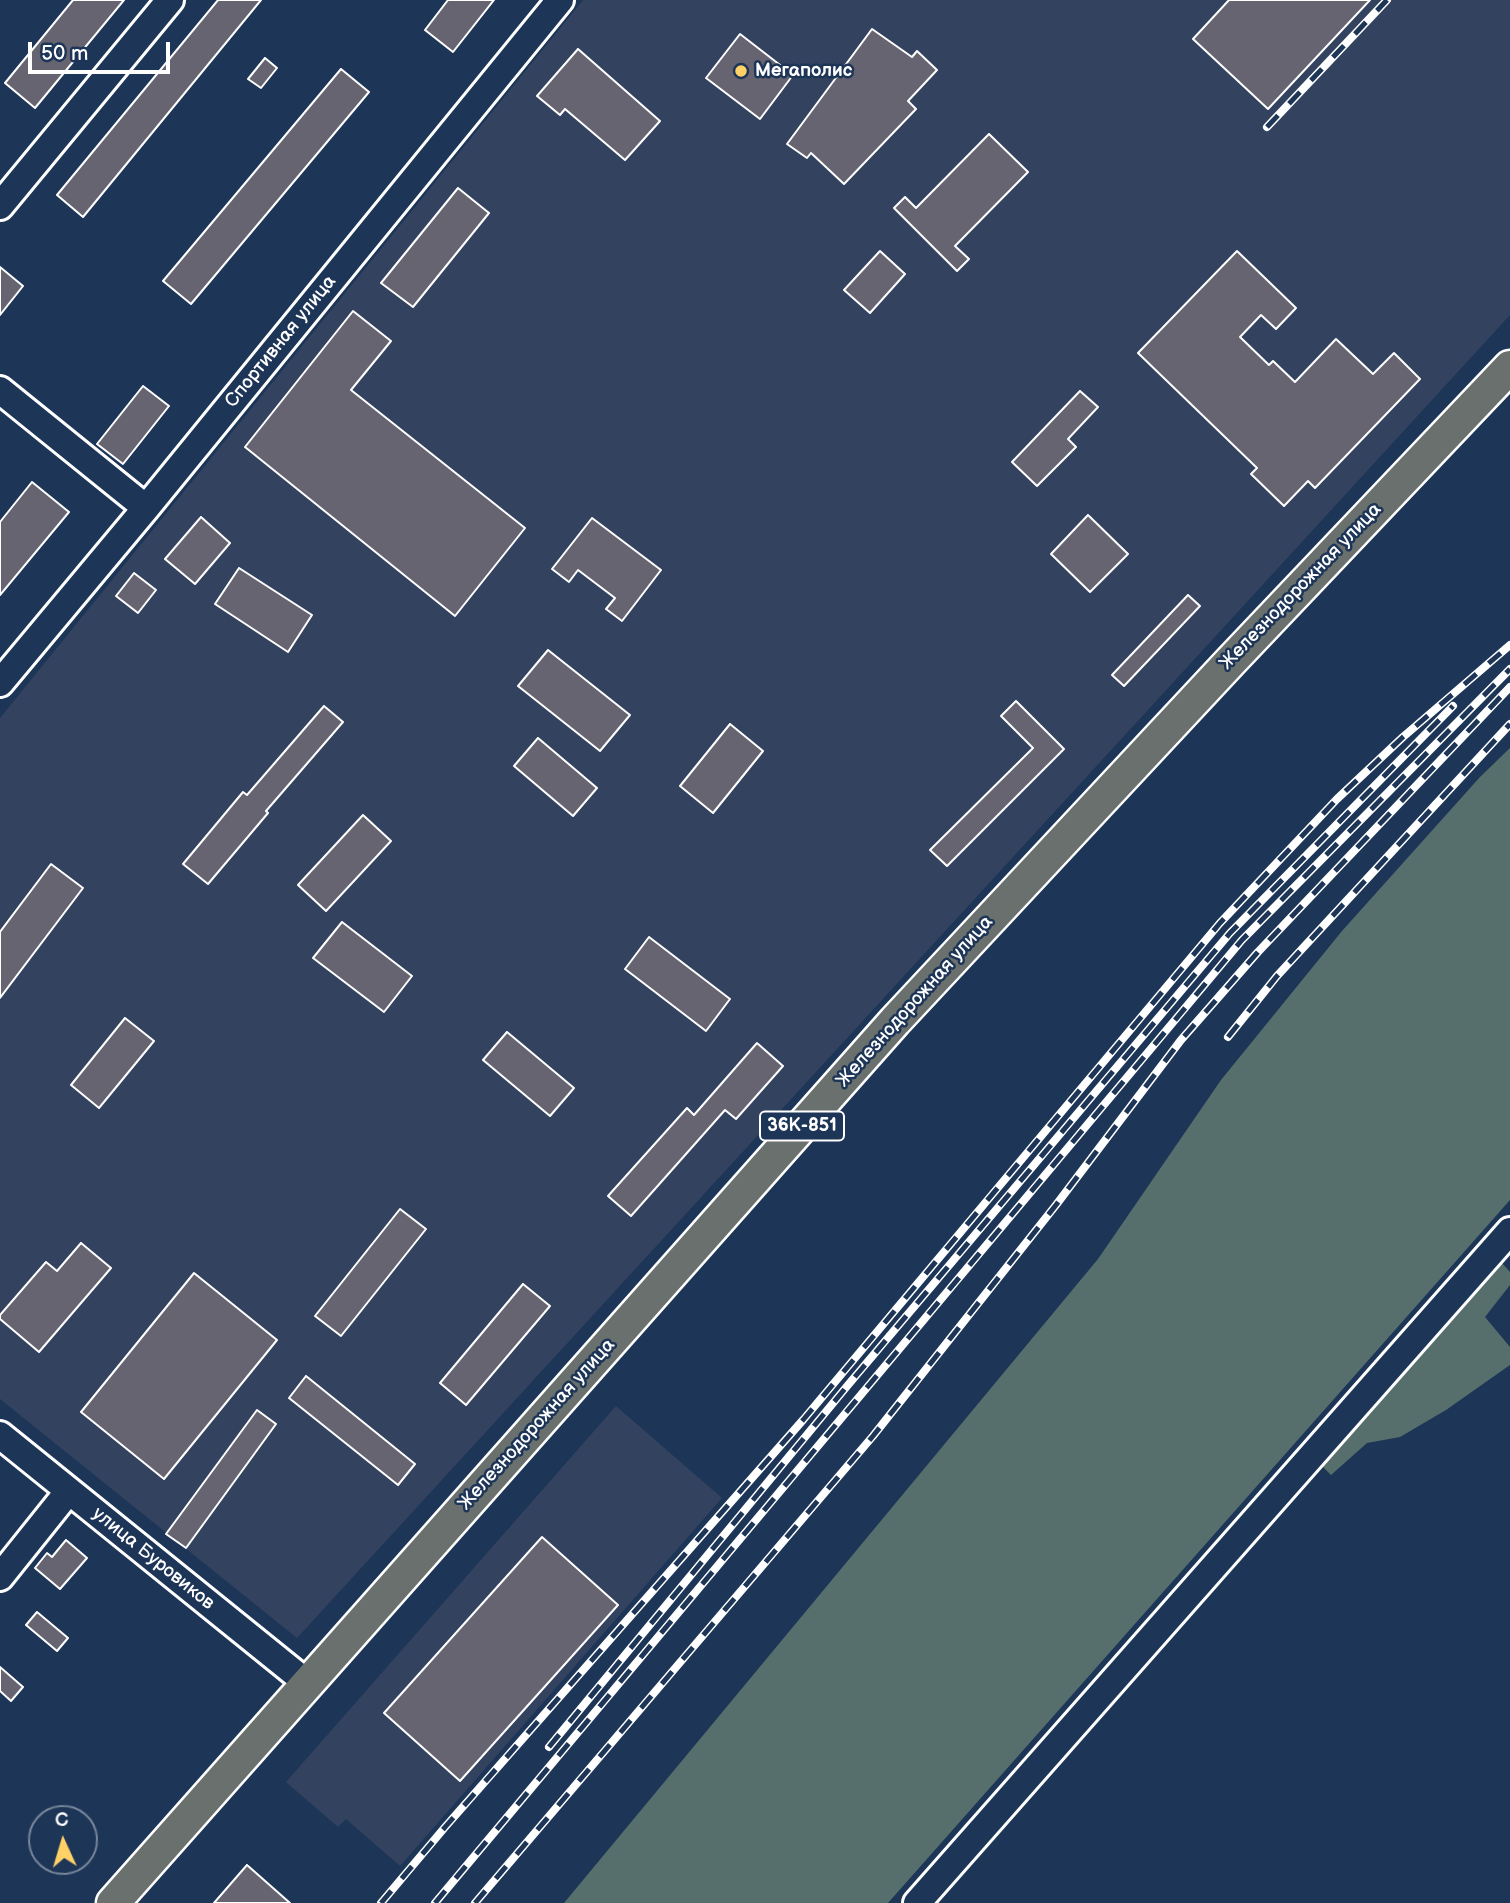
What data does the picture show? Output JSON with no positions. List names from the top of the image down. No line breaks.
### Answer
{"streets":{"main road":["Железнодорожная улица","36К-851"],"street":["Спортивная улица","улица Буровиков"]},"crossings":[["Железнодорожная улица","улица Буровиков"]],"places":["Мегаполис"],"scale_bar":"50 m","north":"top"}
